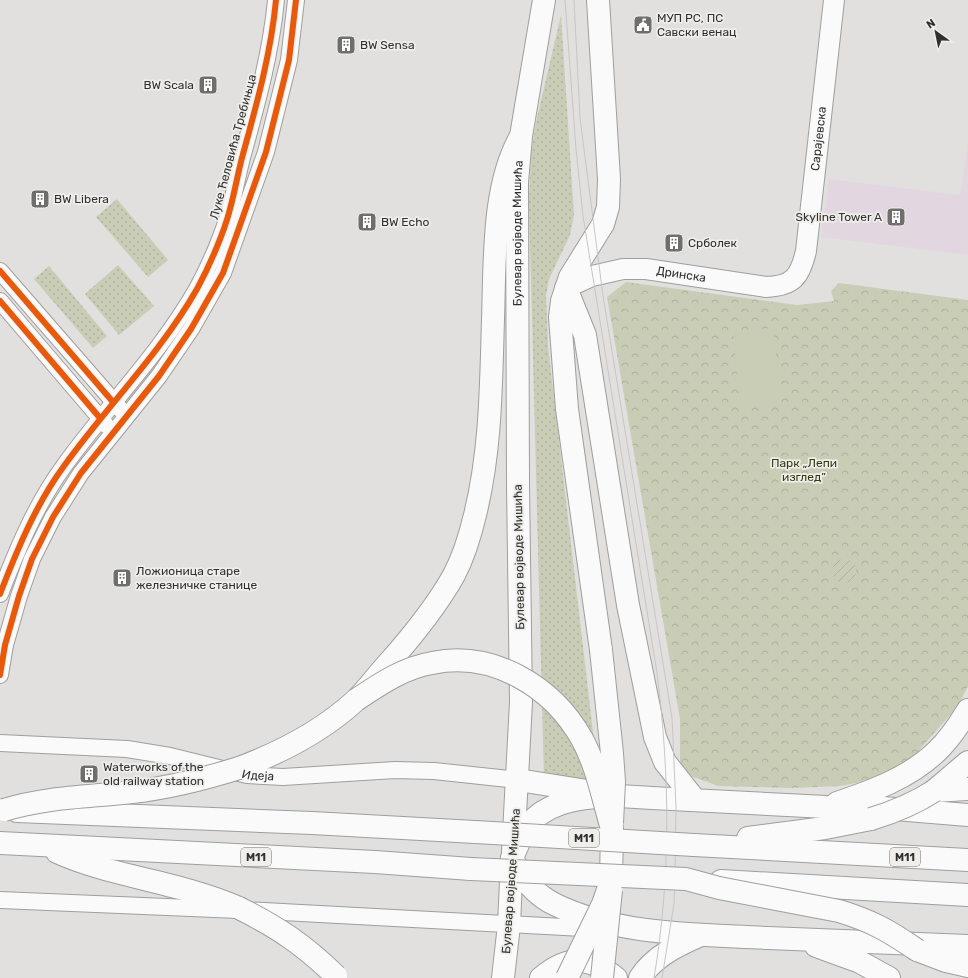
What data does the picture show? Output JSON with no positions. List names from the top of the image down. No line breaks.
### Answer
{"streets":{"main road":["Булевар војводе Мишића","M11"],"street":["Сарајевска","Луке Ћеловића Требињца","Дринска","Идеја"]},"crossings":[["Сарајевска","Дринска"],["Булевар војводе Мишића","Идеја"]],"parks":["Парк „Лепи изглед”"],"places":{"public building":["МУП РС, ПС Савски венац"],"building":["BW Sensa","BW Scala","BW Libera","Skyline Tower A","BW Echo","Срболек","Ложионица старе железничке станице","Waterworks of the old railway station"]},"north":"top left"}
